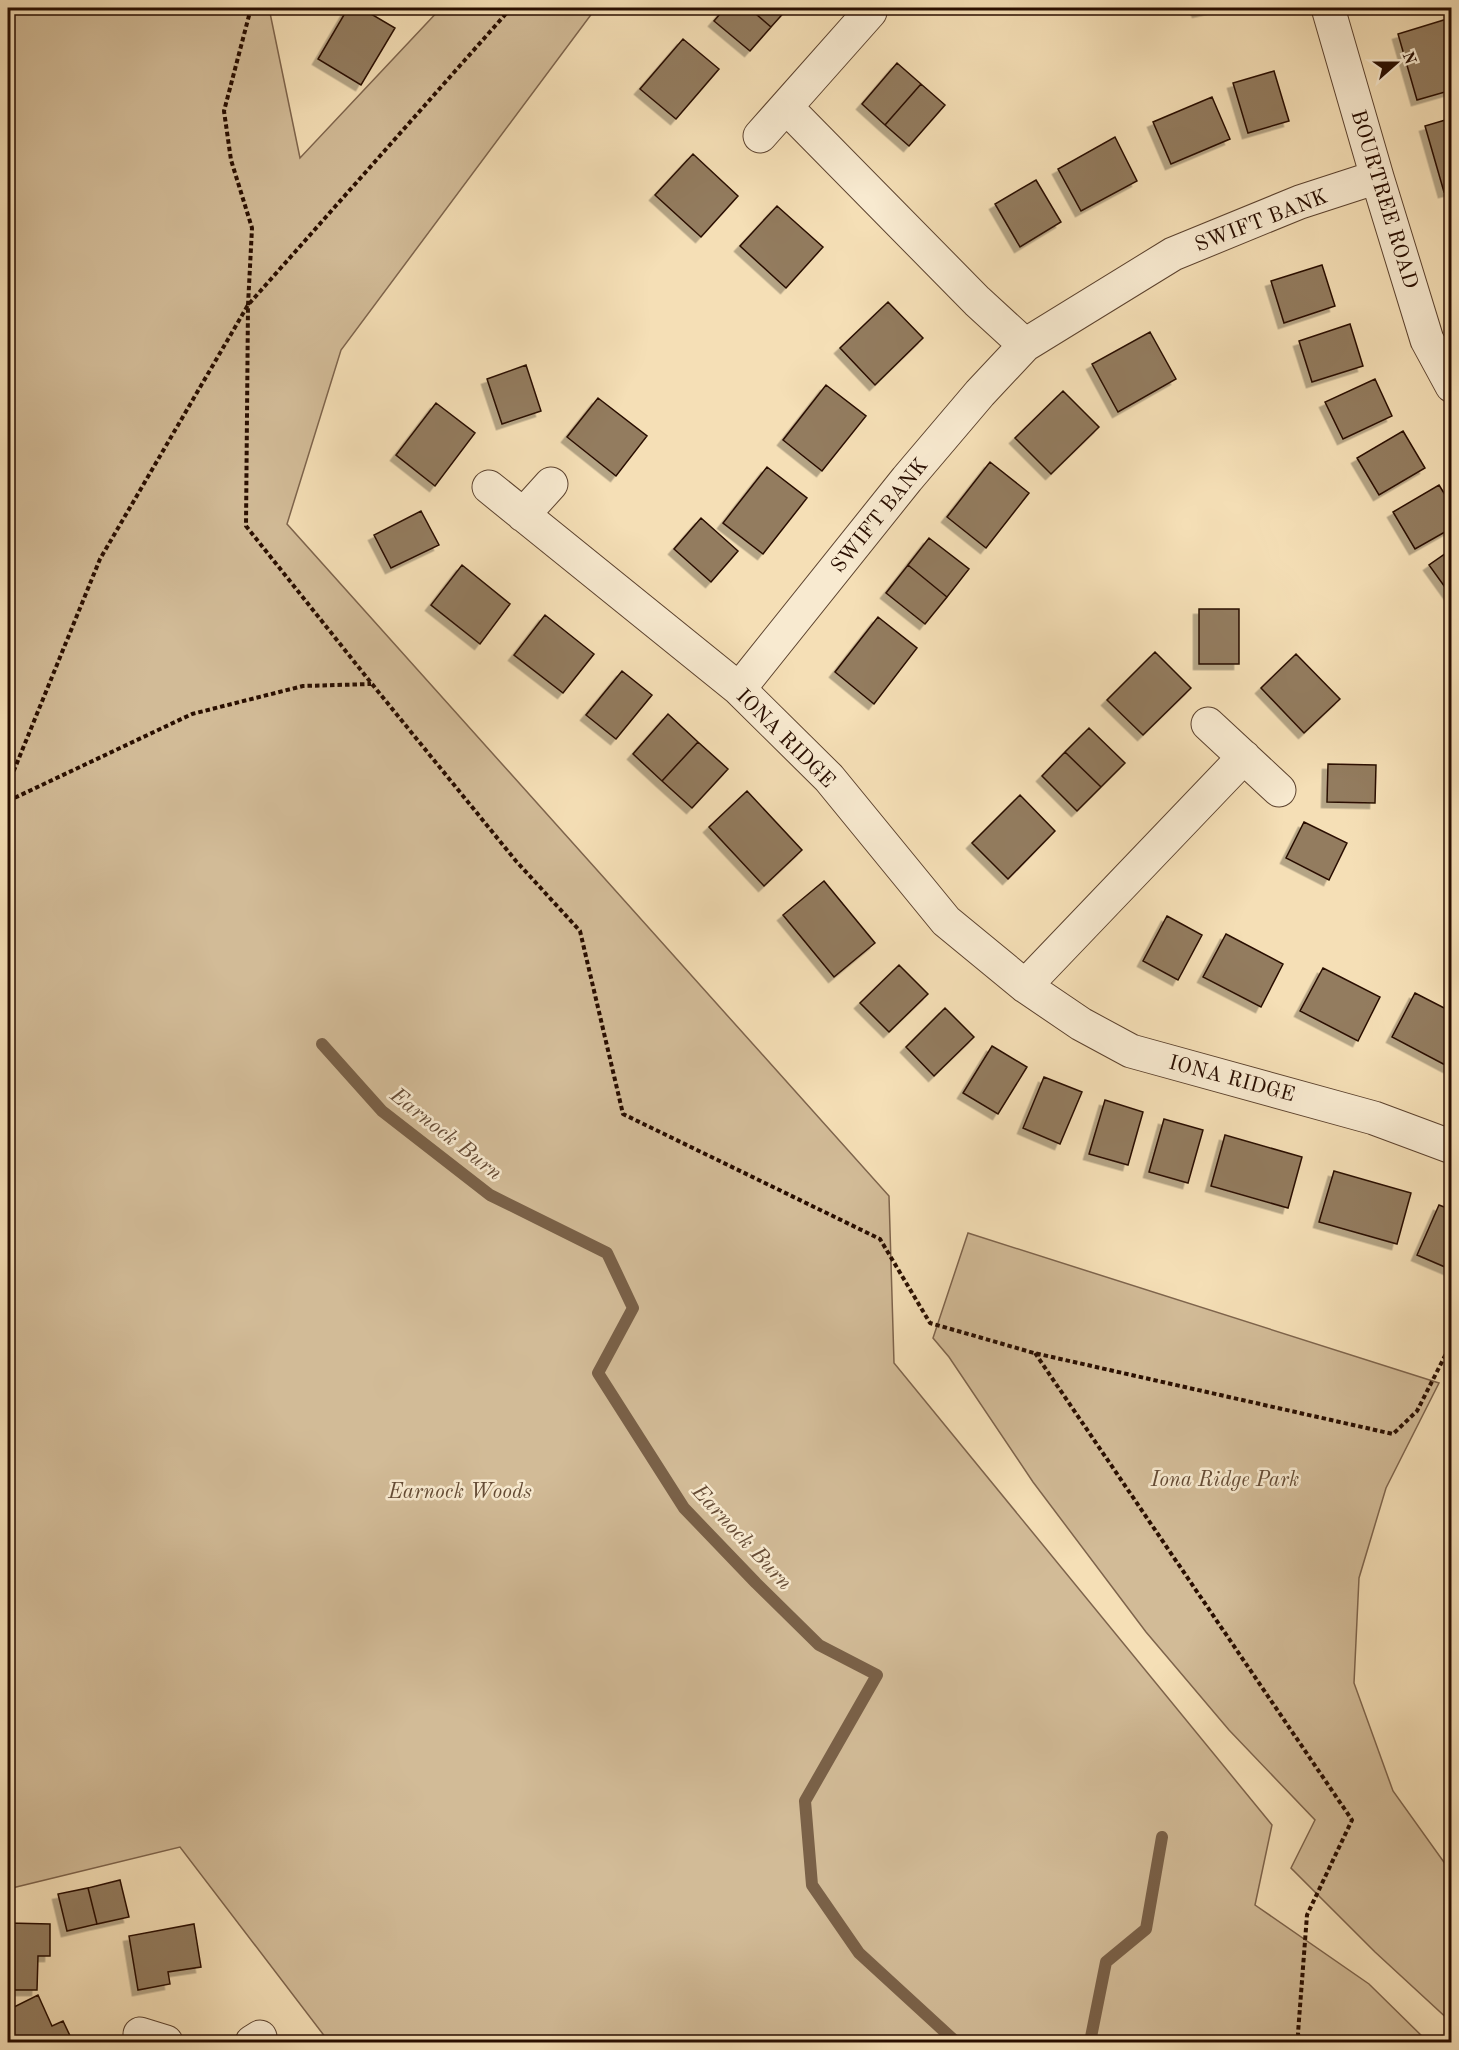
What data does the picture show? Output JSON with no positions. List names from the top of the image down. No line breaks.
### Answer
{"streets":{"street":["BOURTREE ROAD","SWIFT BANK","IONA RIDGE"]},"crossings":[["BOURTREE ROAD","SWIFT BANK"],["SWIFT BANK","IONA RIDGE"]],"water":["Earnock Burn"],"parks":["Iona Ridge Park","Earnock Woods"],"north":"right"}
